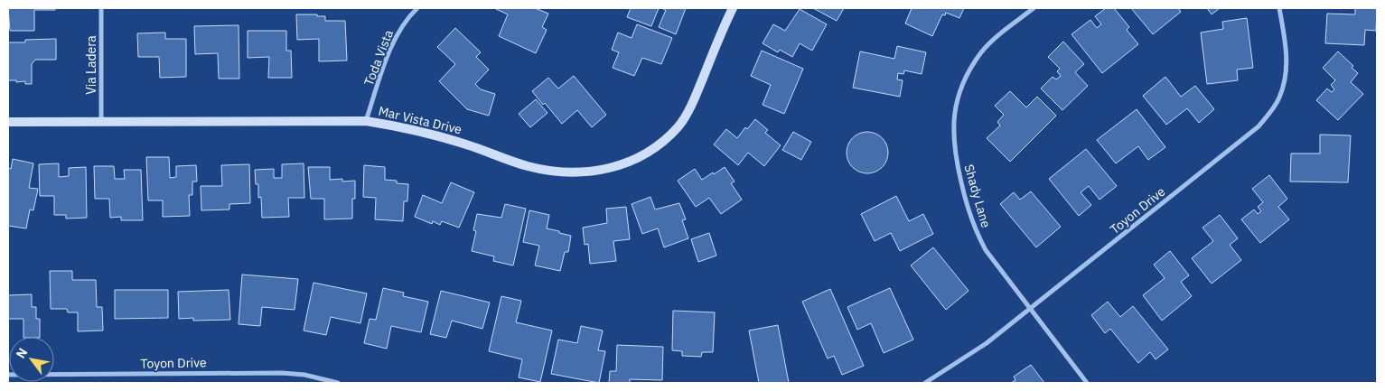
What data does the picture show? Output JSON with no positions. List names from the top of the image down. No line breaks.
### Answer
{"streets":{"street":["Toda Vista","Via Ladera","Mar Vista Drive","Shady Lane","Toyon Drive"]},"crossings":[["Toda Vista","Mar Vista Drive"],["Via Ladera","Mar Vista Drive"],["Shady Lane","Toyon Drive"]],"north":"top left"}
